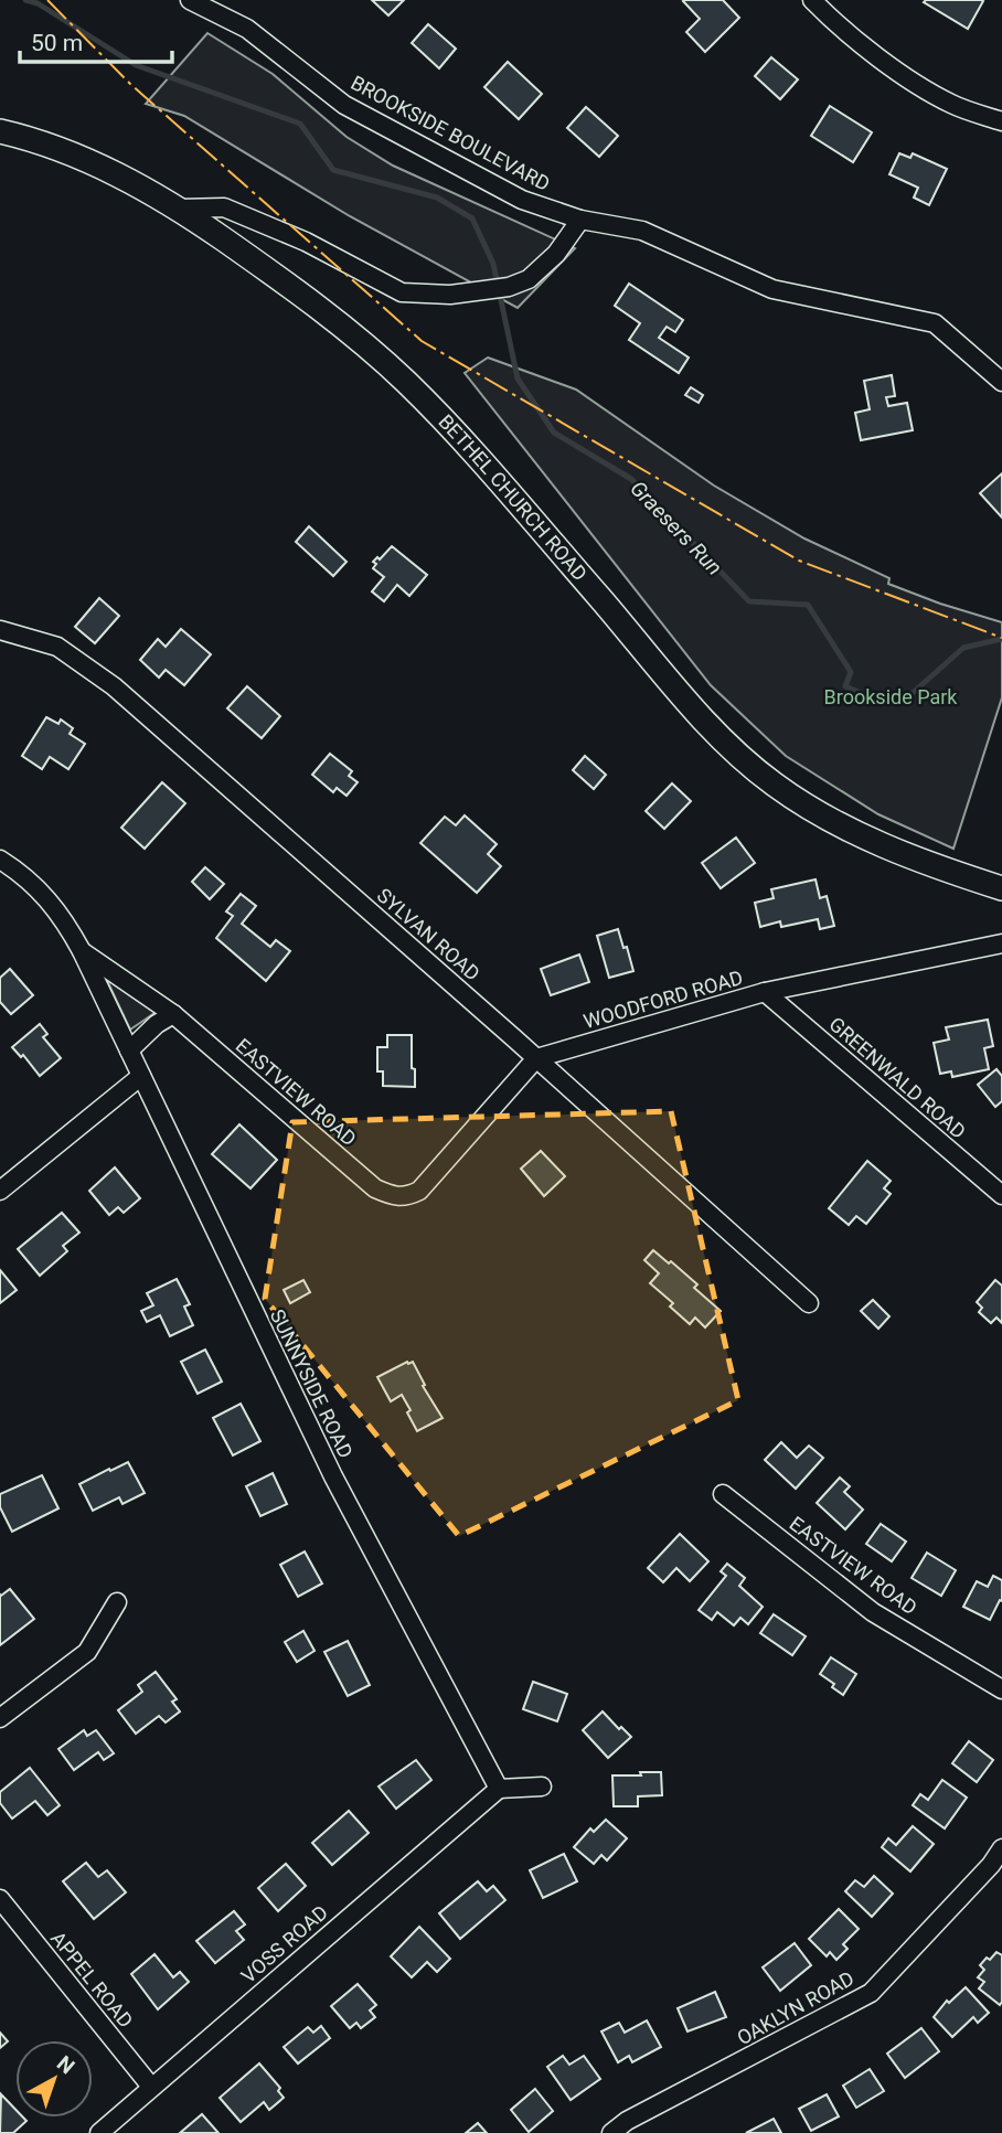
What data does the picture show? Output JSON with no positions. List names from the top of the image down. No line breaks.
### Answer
{"streets":{"street":["BROOKSIDE BOULEVARD","BETHEL CHURCH ROAD","SYLVAN ROAD","WOODFORD ROAD","GREENWALD ROAD","EASTVIEW ROAD","SUNNYSIDE ROAD","VOSS ROAD","APPEL ROAD","OAKLYN ROAD"]},"crossings":[["SYLVAN ROAD","WOODFORD ROAD"],["SYLVAN ROAD","EASTVIEW ROAD"],["WOODFORD ROAD","GREENWALD ROAD"],["WOODFORD ROAD","EASTVIEW ROAD"],["EASTVIEW ROAD","SUNNYSIDE ROAD"],["SUNNYSIDE ROAD","VOSS ROAD"],["VOSS ROAD","APPEL ROAD"]],"water":["Graesers Run"],"parks":["Brookside Park"],"scale_bar":"50 m","north":"top right"}
